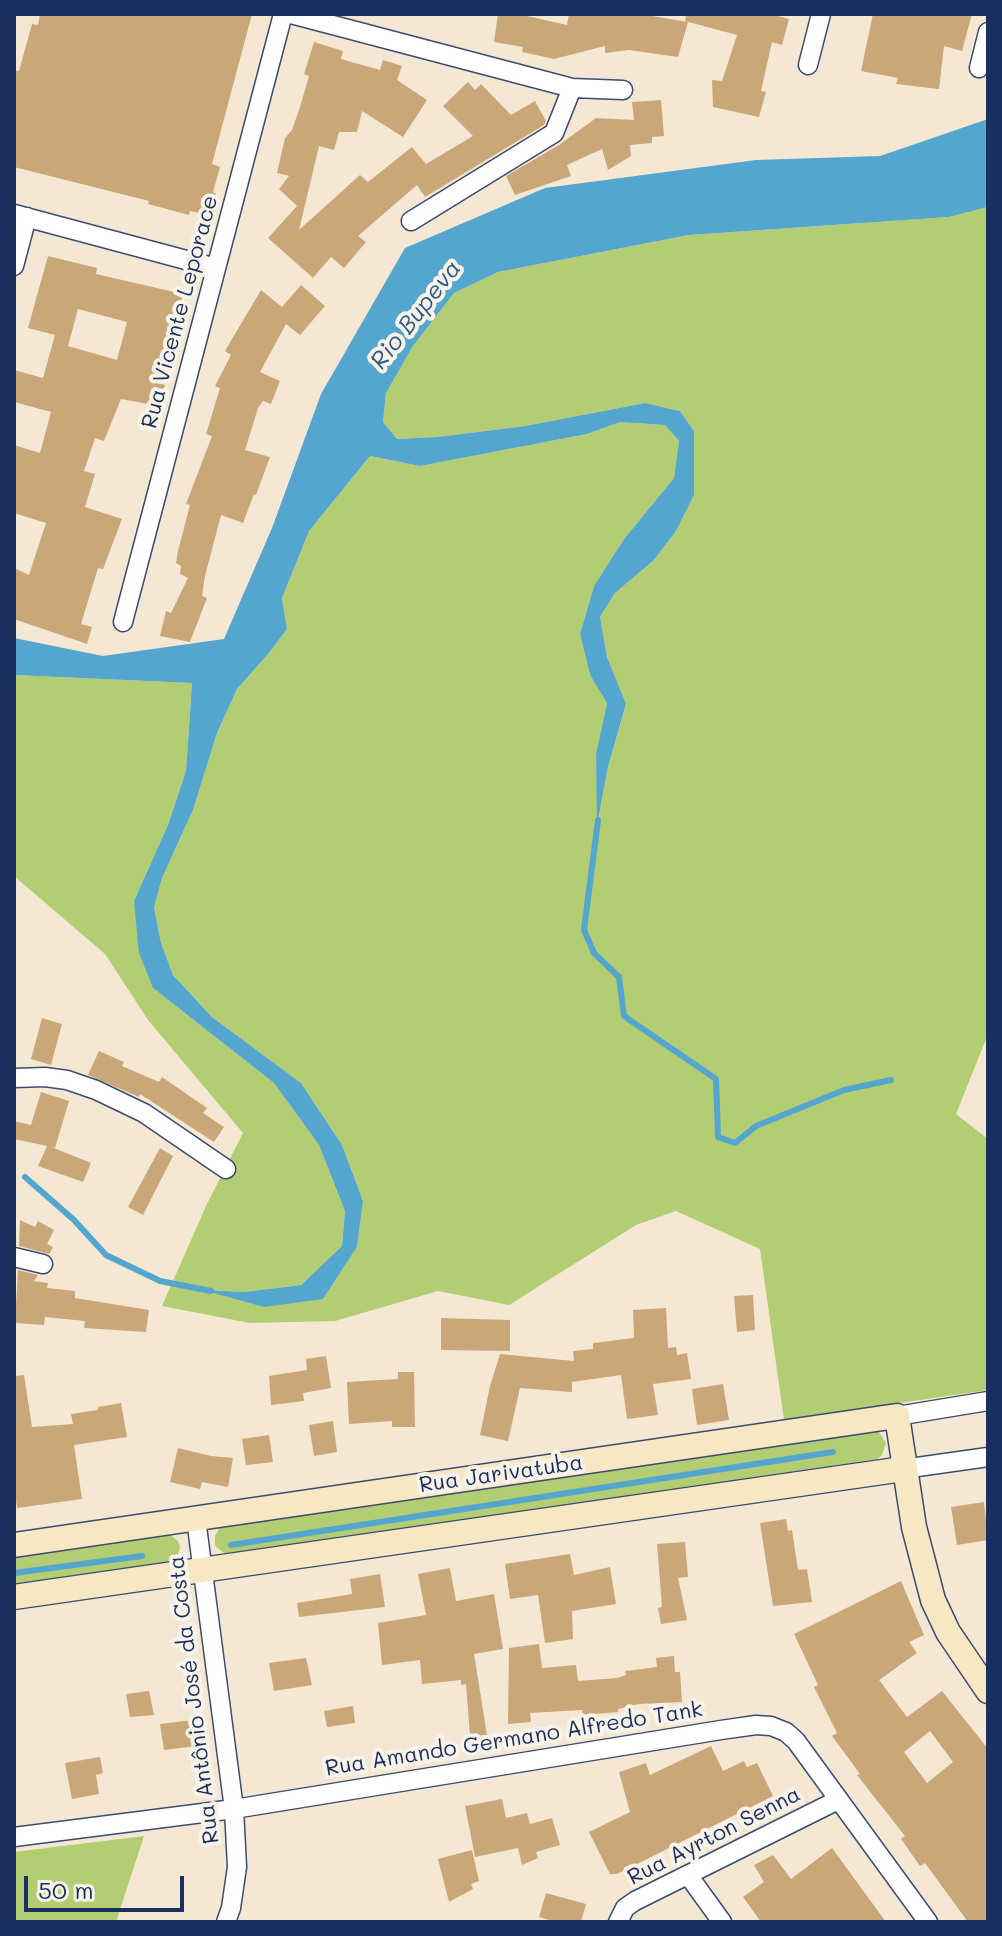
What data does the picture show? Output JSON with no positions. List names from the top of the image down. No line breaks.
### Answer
{"streets":{"street":["Rua Vicente Leporace","Rua Jarivatuba","Rua Antônio José da Costa","Rua Amando Germano Alfredo Tank","Rua Ayrton Senna"]},"crossings":[["Rua Jarivatuba","Rua Antônio José da Costa"],["Rua Antônio José da Costa","Rua Amando Germano Alfredo Tank"],["Rua Amando Germano Alfredo Tank","Rua Ayrton Senna"]],"water":["Rio Bupeva"],"scale_bar":"50 m"}
